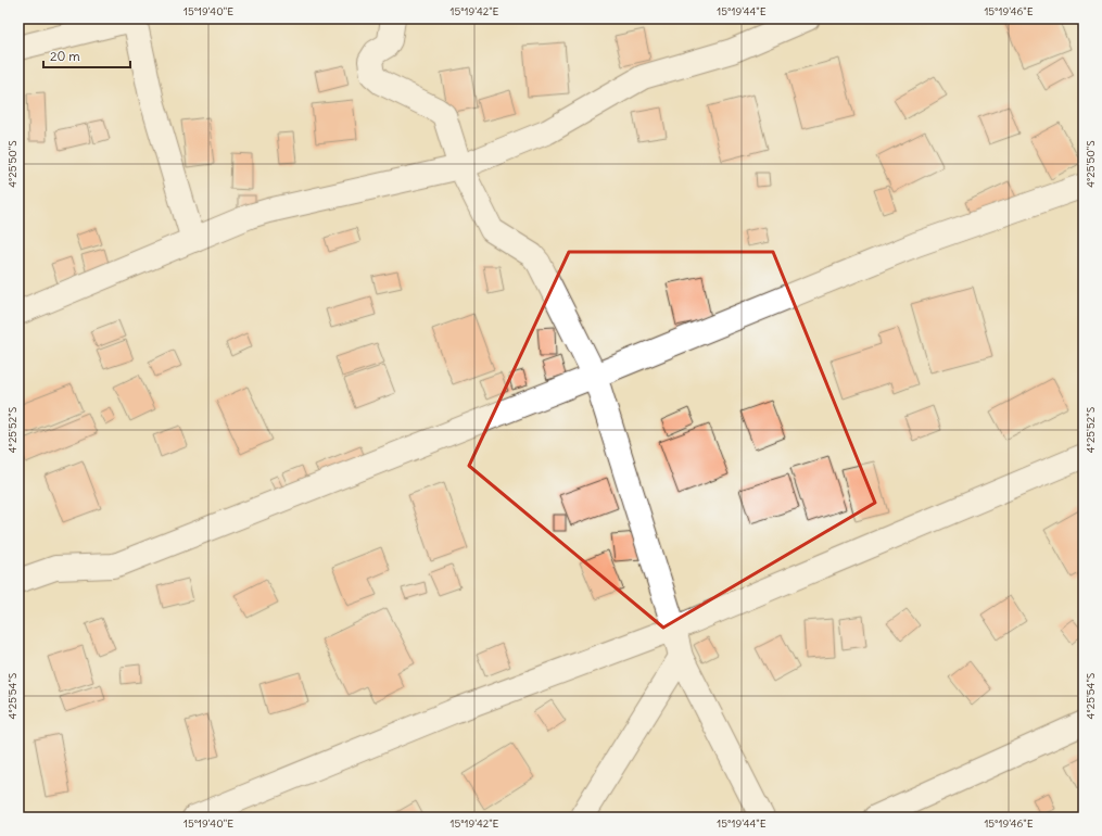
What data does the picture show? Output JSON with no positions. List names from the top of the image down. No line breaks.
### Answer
{"scale_bar":"20 m","coordinates":["15°19'40\"E","15°19'42\"E","15°19'44\"E","15°19'46\"E","4°25'50\"S","4°25'52\"S","4°25'54\"S"]}
